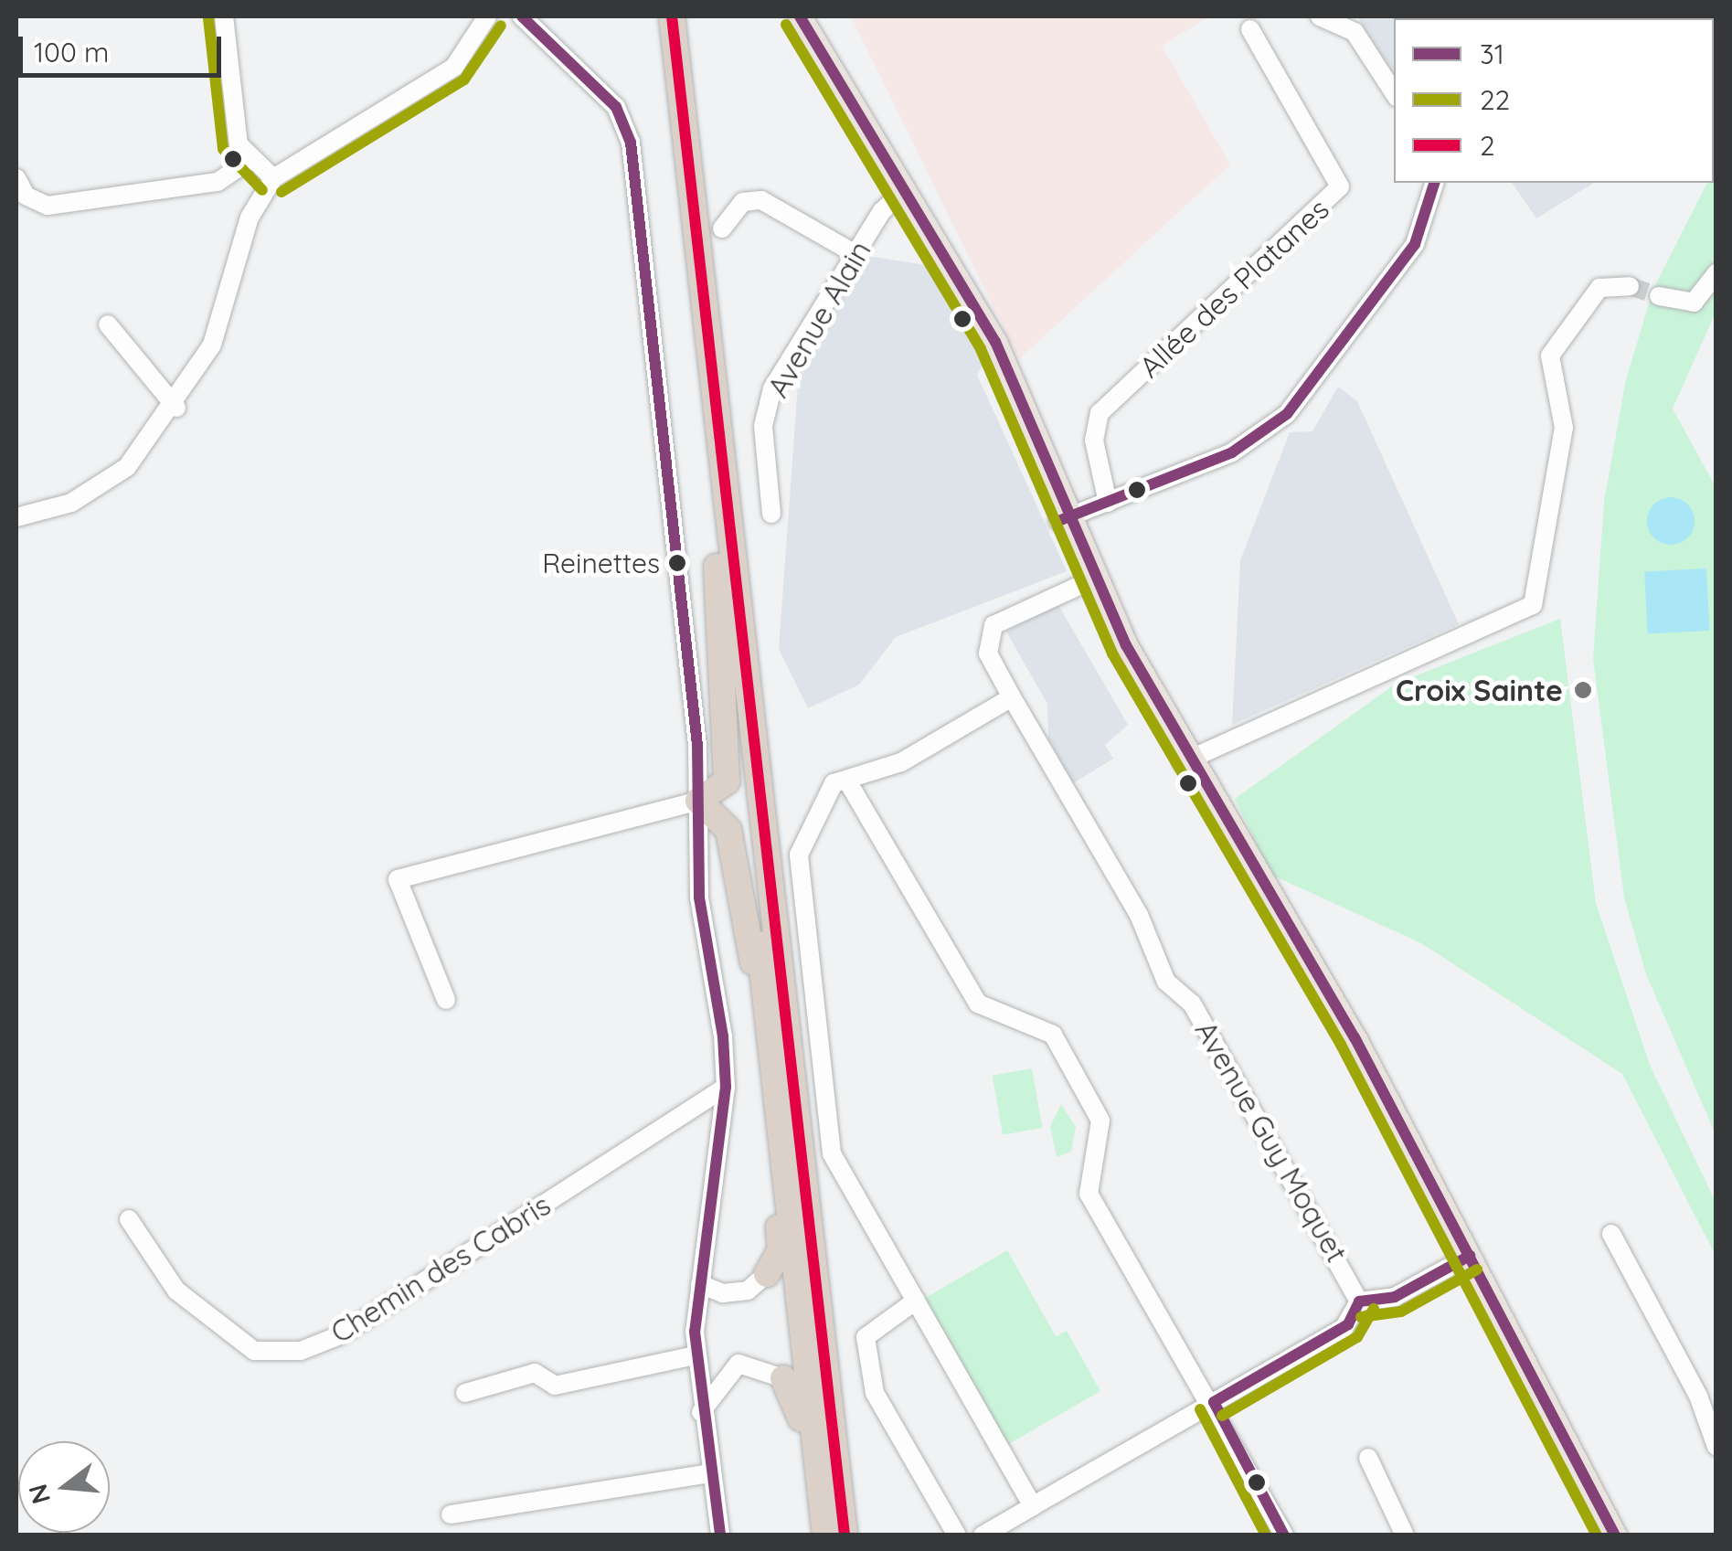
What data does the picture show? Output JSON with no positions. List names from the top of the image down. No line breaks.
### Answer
{"streets":{"street":["Allée des Platanes","Avenue Alain","Avenue Guy Moquet","Chemin des Cabris"]},"places":["Reinettes","Croix Sainte"],"lines":["transit line 31","transit line 2","transit line 22"],"legend":["31","22","2"],"scale_bar":"100 m","north":"left"}
